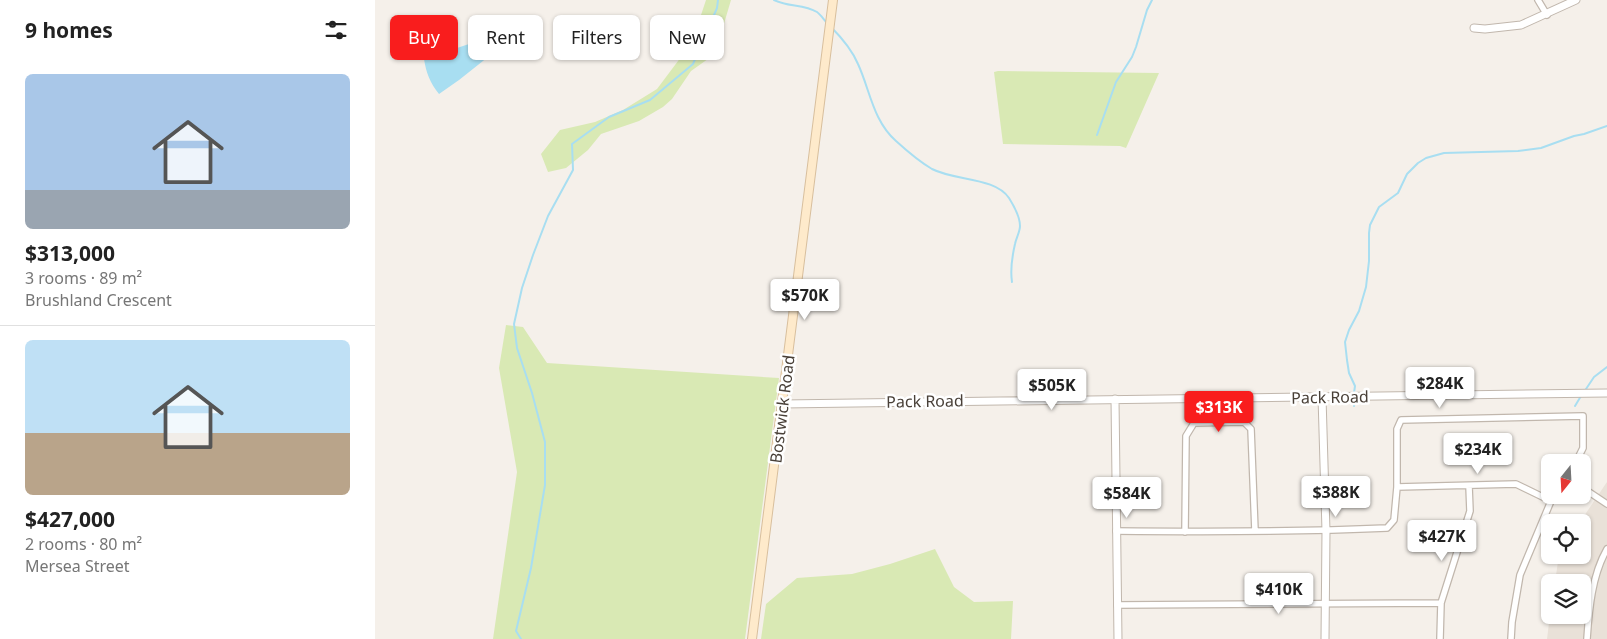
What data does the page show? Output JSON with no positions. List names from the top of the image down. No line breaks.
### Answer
{"streets":{"main road":["Bostwick Road"],"street":["Pack Road"]},"crossings":[["Pack Road","Bostwick Road"]],"north":"bottom","page":{"heading":"9 homes","chip":["Buy","Rent","Filters","New"],"list":[{"name":"$313,000","note":"3 rooms · 89 m² · Brushland Crescent"},{"name":"$427,000","note":"2 rooms · 80 m² · Mersea Street"}],"price":["$570K","$284K","$505K","$313K","$234K","$388K","$584K","$427K","$410K"]}}
